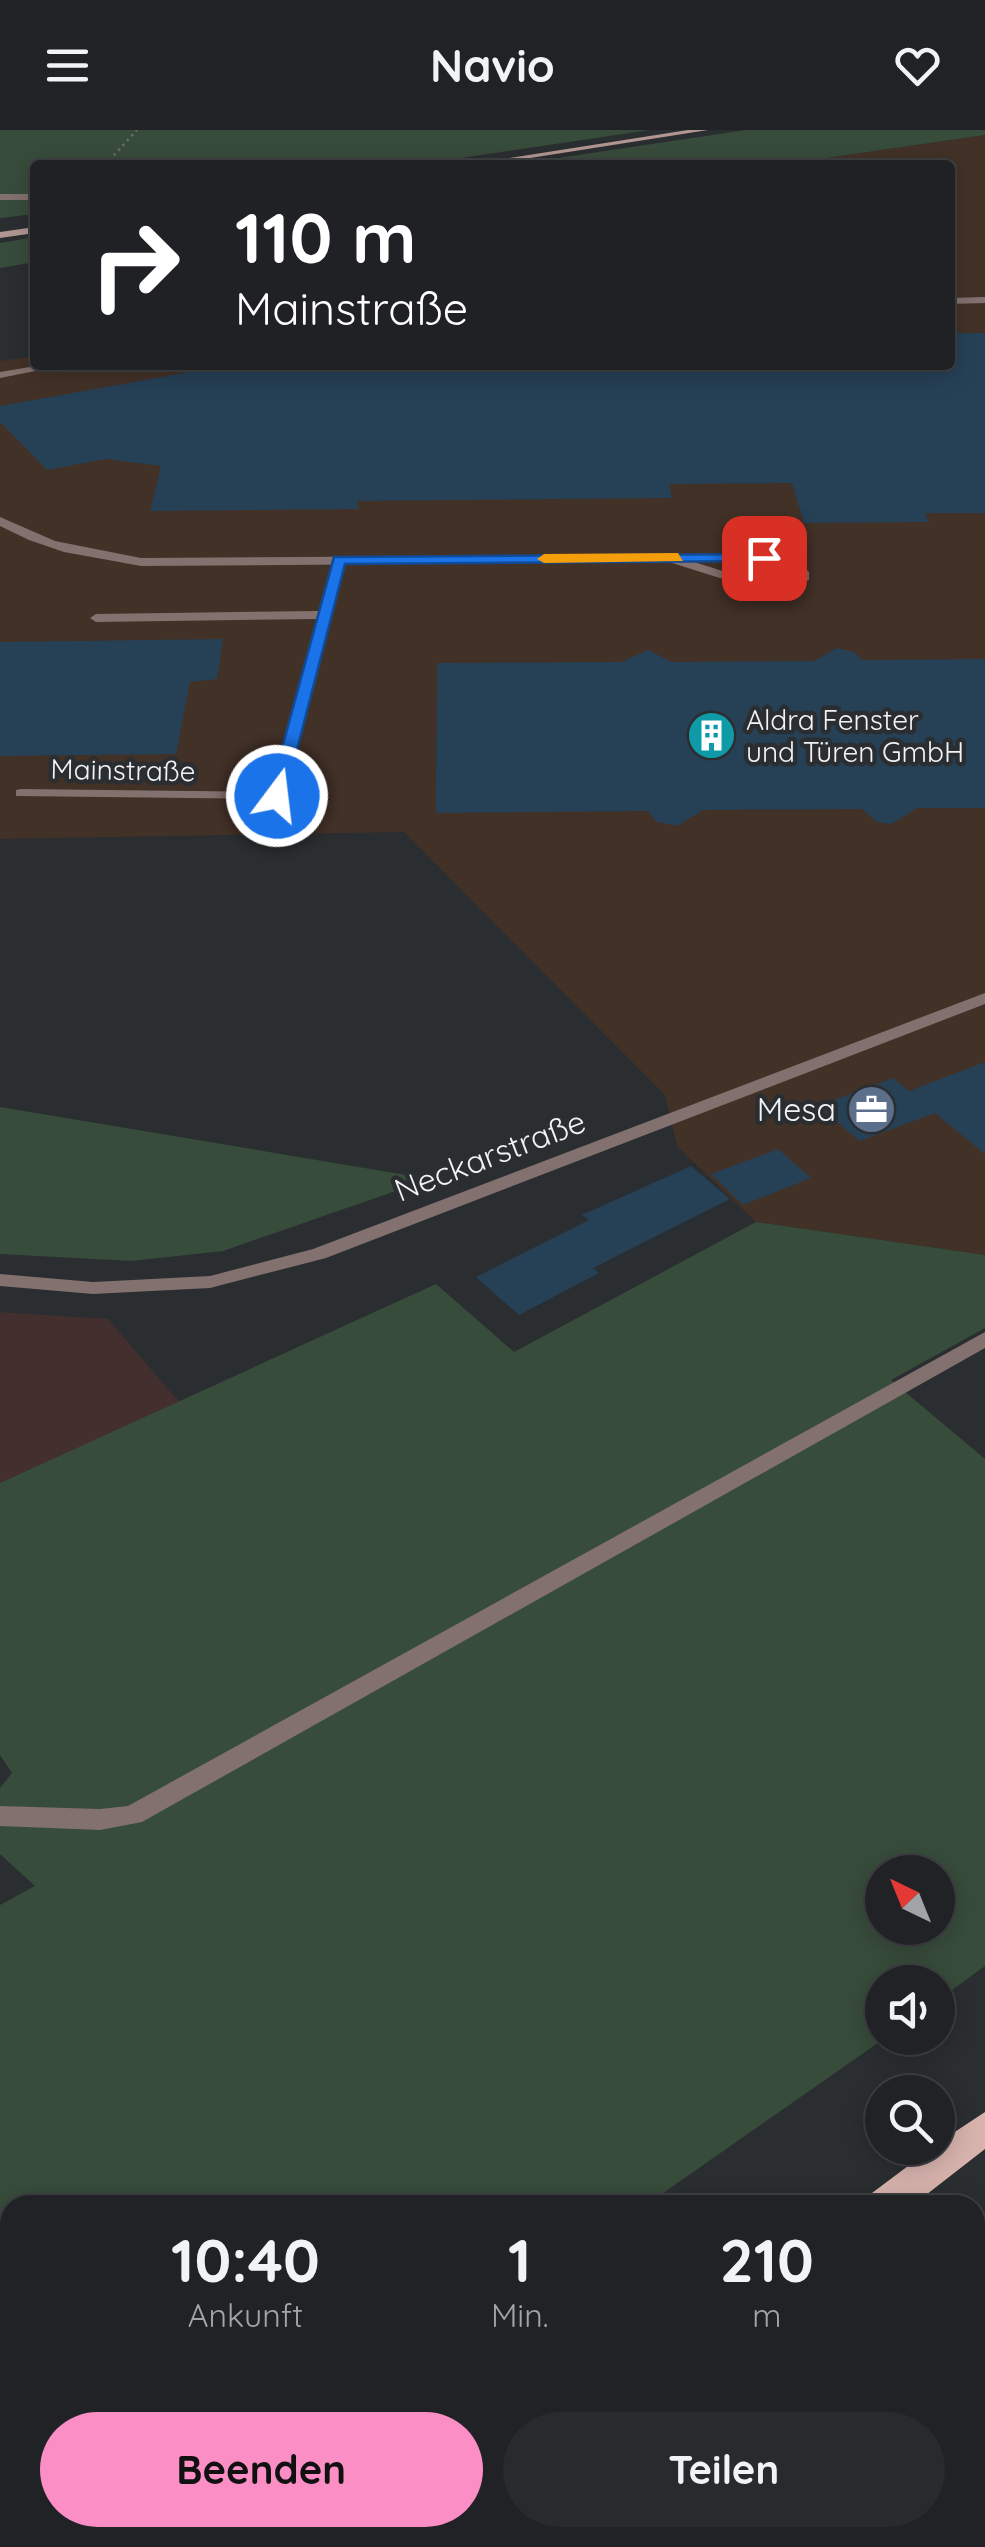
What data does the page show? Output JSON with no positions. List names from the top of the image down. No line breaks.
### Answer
{"streets":{"street":["Mainstraße","Neckarstraße"]},"places":{"building":["Aldra Fenster und Türen GmbH"],"office":["Mesa"]},"north":"top left","page":{"header":"Navio","turn":["110 m","Mainstraße"],"eta":["10:40","Ankunft","1","Min.","210","m"],"buttons":["Beenden","Teilen"]}}
